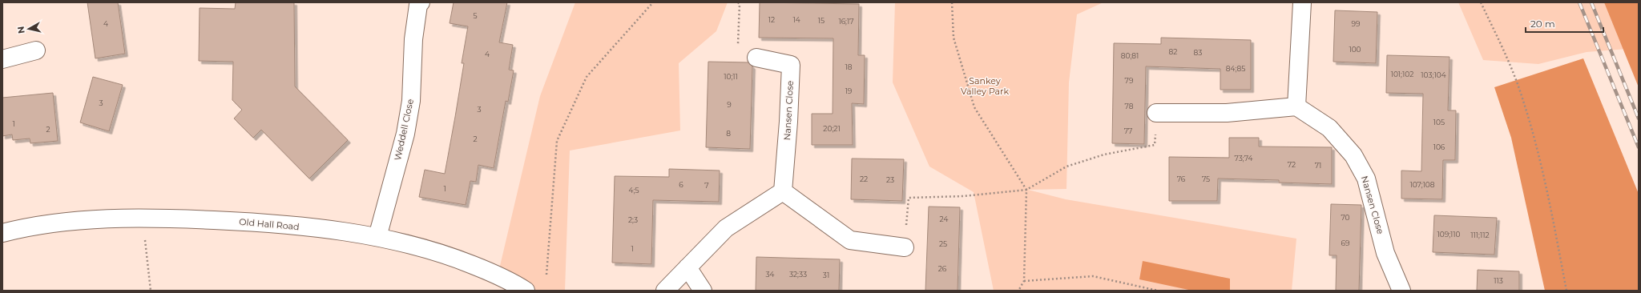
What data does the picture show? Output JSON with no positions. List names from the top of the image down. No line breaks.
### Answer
{"streets":{"street":["Nansen Close","Weddell Close","Old Hall Road"]},"crossings":[["Weddell Close","Old Hall Road"]],"parks":["Sankey Valley Park"],"house_numbers":["5","12","14","15","16;17","4","99","100","82","83","4","80;81","18","84;85","101;102","103;104","10;11","79","19","3","9","78","3","105","1","20;21","2","77","8","2","106","73;74","72","71","22","76","75","23","6","107;108","7","1","4;5","70","24","2;3","109;110","111;112","69","25","1","26","34","32;33","31","113"],"scale_bar":"20 m","north":"left"}
